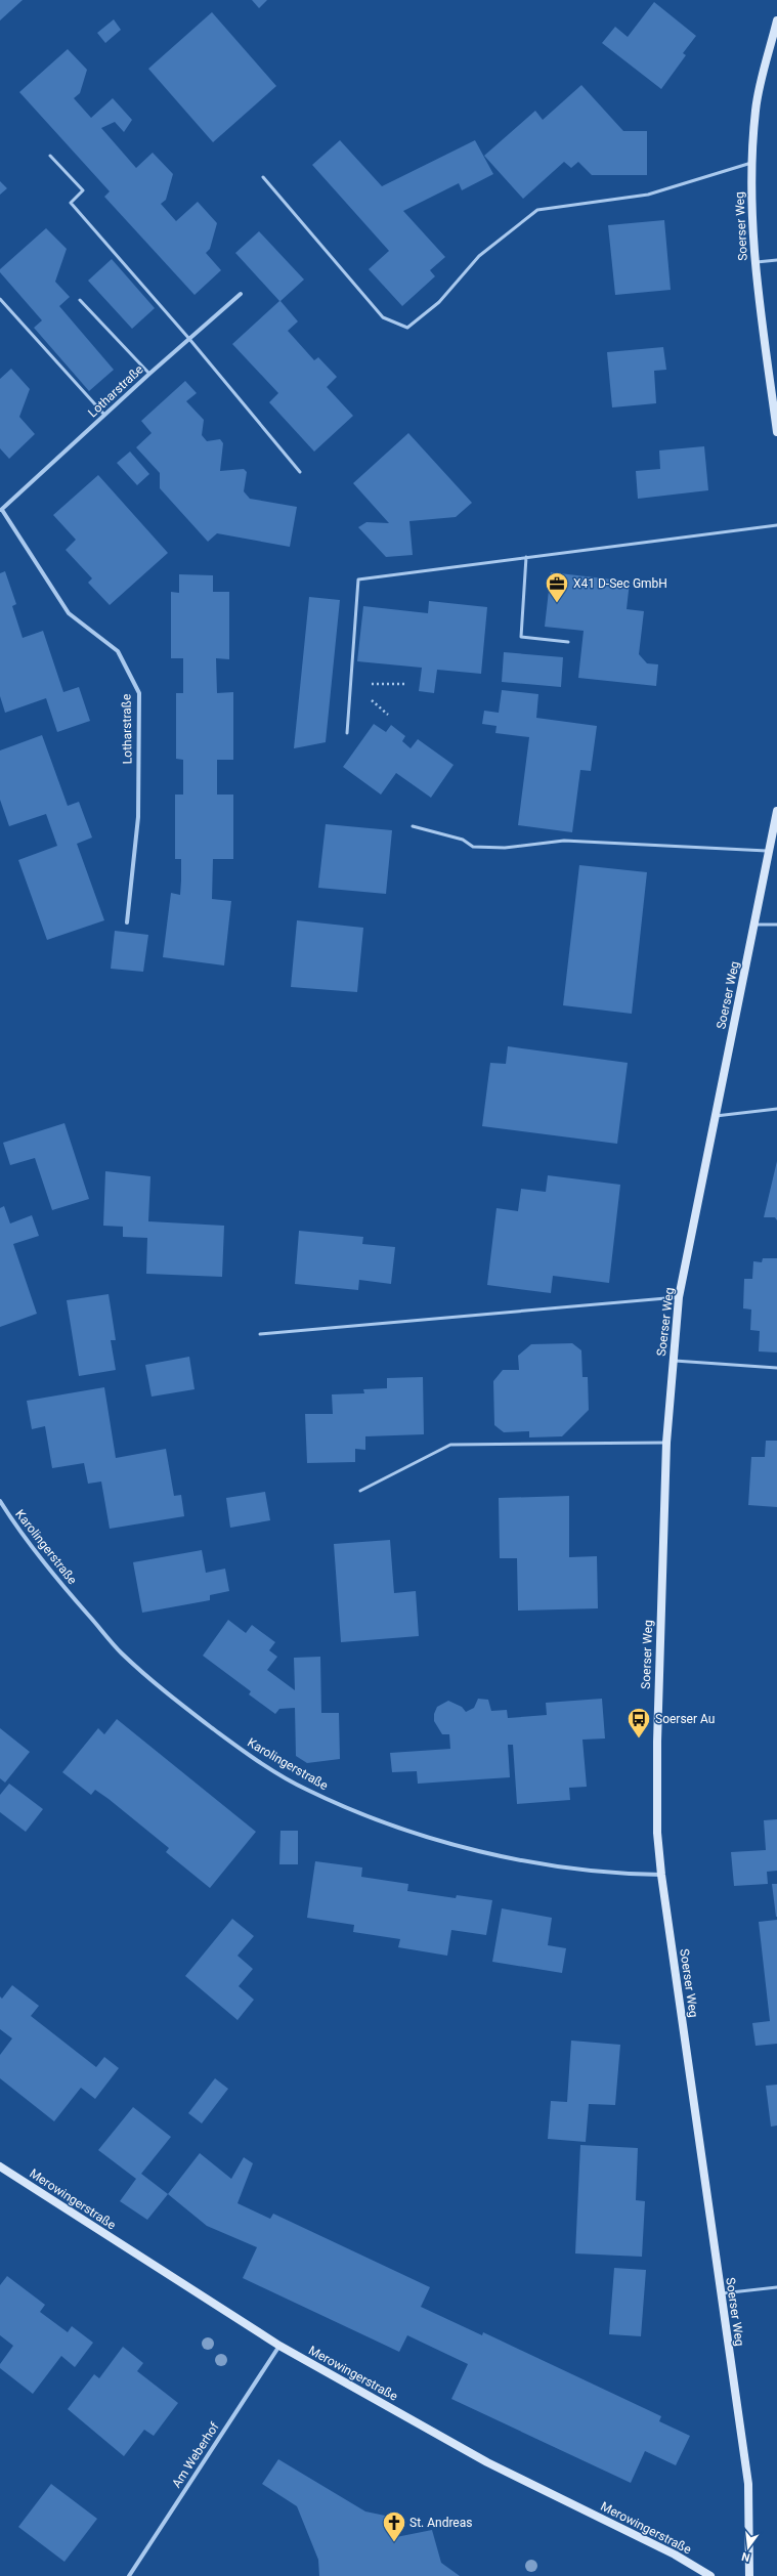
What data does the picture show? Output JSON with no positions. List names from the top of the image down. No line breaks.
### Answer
{"streets":{"street":["Soerser Weg","Lotharstraße","Karolingerstraße","Merowingerstraße","Am Weberhof"]},"crossings":[["Soerser Weg","Karolingerstraße"],["Merowingerstraße","Am Weberhof"]],"places":{"office":["X41 D-Sec GmbH"],"bus stop":["Soerser Au"],"church":["St. Andreas"]},"north":"bottom"}
